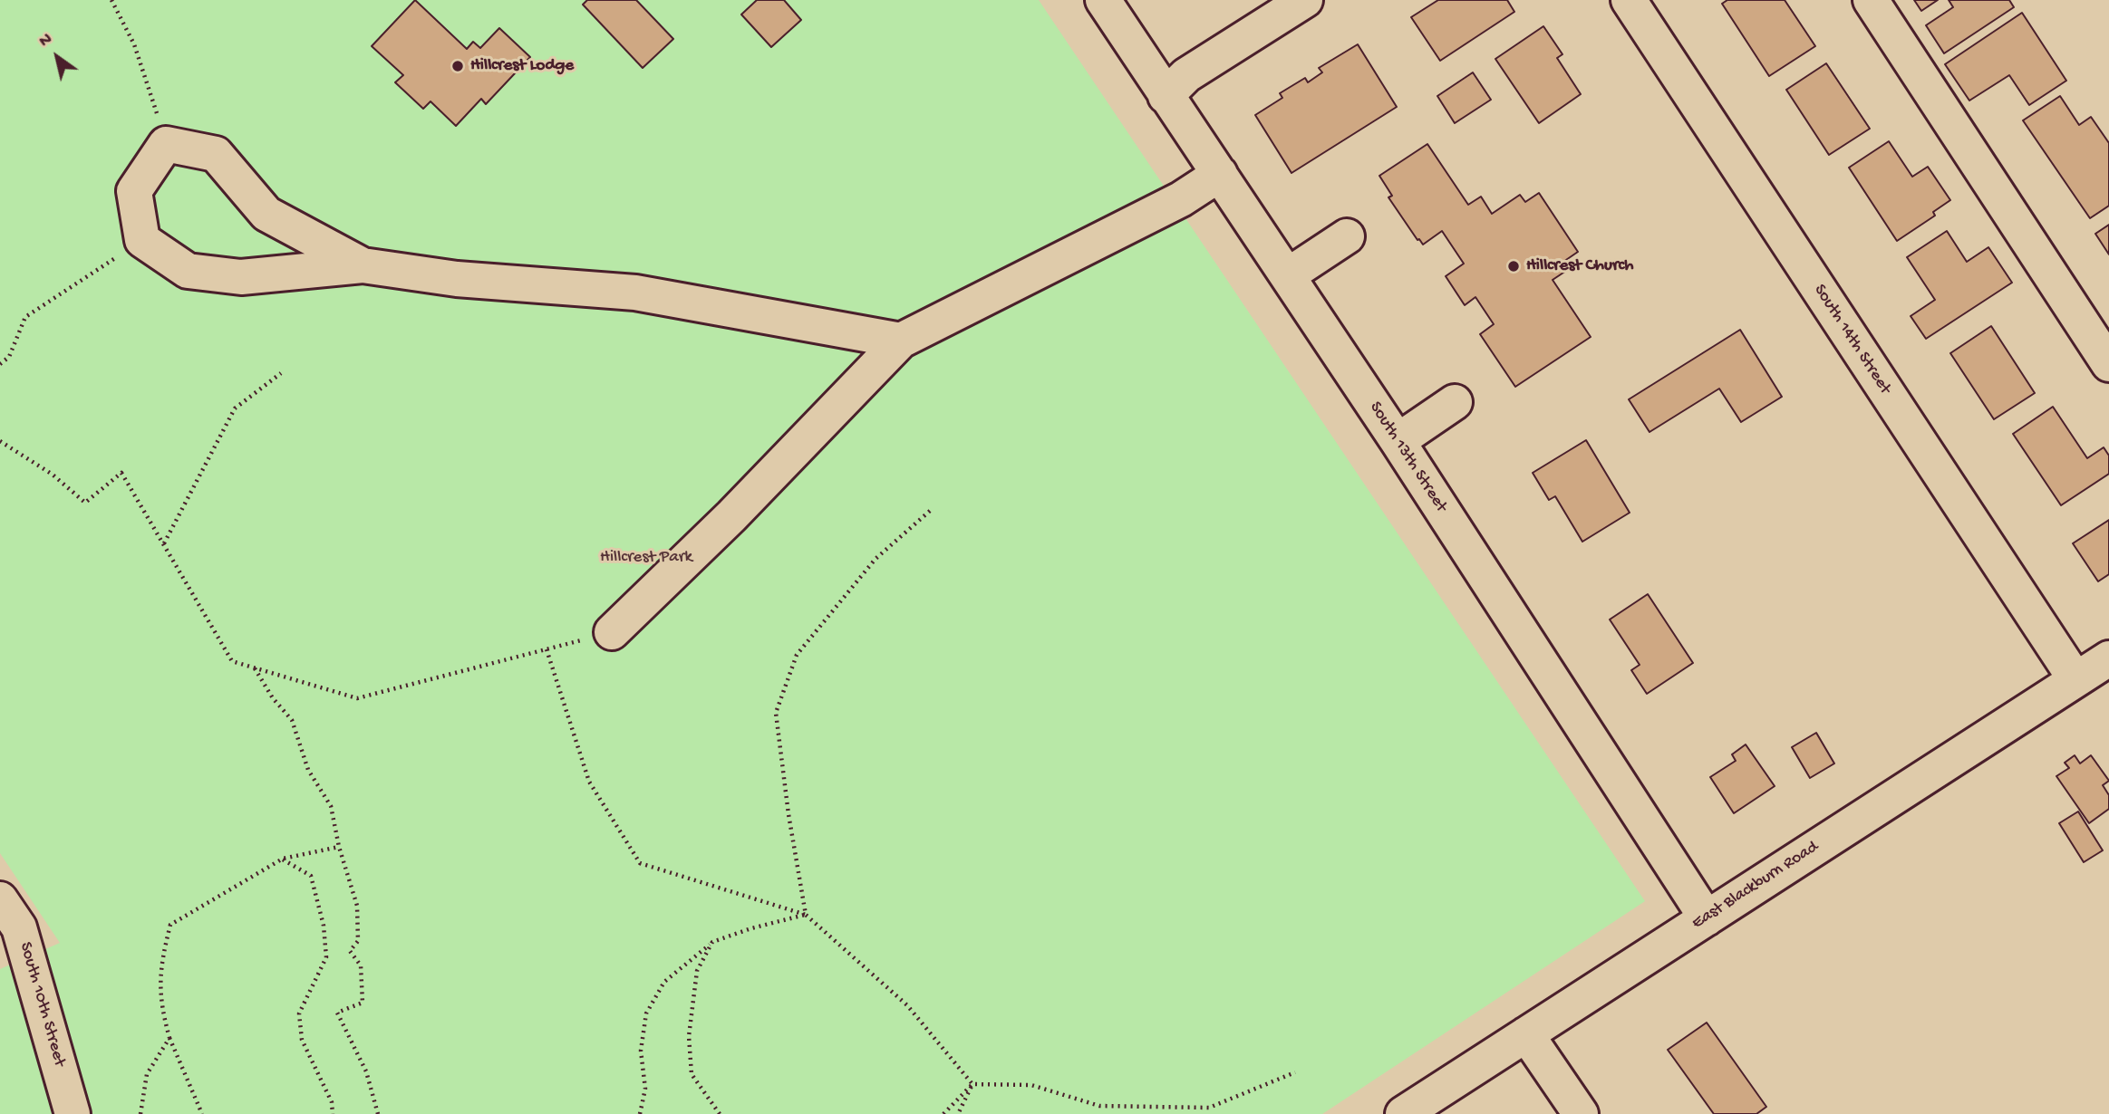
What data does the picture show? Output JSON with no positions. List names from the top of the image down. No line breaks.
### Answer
{"streets":{"street":["South 14th Street","South 13th Street","East Blackburn Road","South 10th Street"]},"crossings":[["South 14th Street","East Blackburn Road"],["South 13th Street","East Blackburn Road"]],"parks":["Hillcrest Park"],"places":["Hillcrest Lodge","Hillcrest Church"],"north":"top left"}
